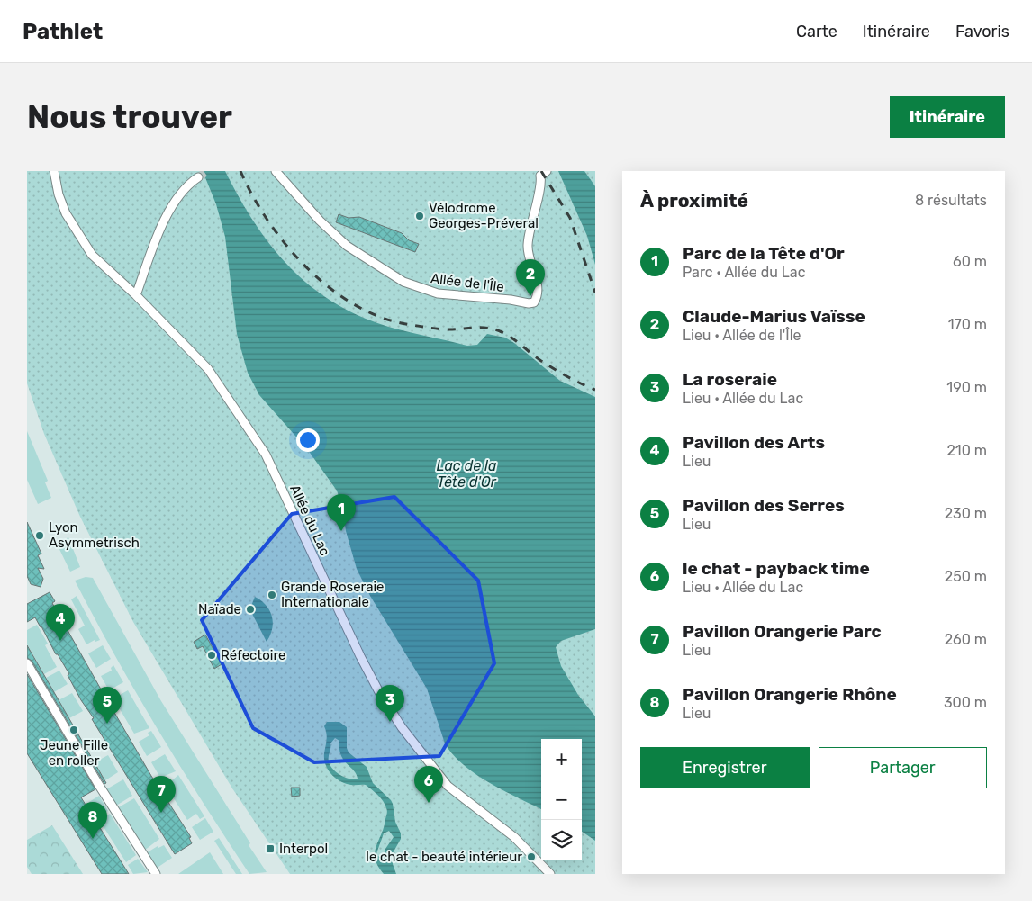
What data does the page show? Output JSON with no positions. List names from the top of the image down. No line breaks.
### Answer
{"streets":{"street":["Allée de l'Île","Allée du Lac"]},"water":["Lac de la Tête d'Or"],"places":{"other":["Vélodrome Georges-Préveral","Lyon Asymmetrisch","Grande Roseraie Internationale","Naïade","Réfectoire","Jeune Fille en roller","le chat - beauté intérieur"],"transit":["Interpol"]},"page":{"header":"Pathlet","nav":["Carte","Itinéraire","Favoris"],"buttons":["Itinéraire",["Enregistrer","Partager"]],"title":"Nous trouver","heading":["À proximité","8 résultats"],"list":[{"mark":"1","name":"Parc de la Tête d'Or","note":"Parc · Allée du Lac","value":"60 m"},{"mark":"2","name":"Claude-Marius Vaïsse","note":"Lieu · Allée de l'Île","value":"170 m"},{"mark":"3","name":"La roseraie","note":"Lieu · Allée du Lac","value":"190 m"},{"mark":"4","name":"Pavillon des Arts","note":"Lieu","value":"210 m"},{"mark":"5","name":"Pavillon des Serres","note":"Lieu","value":"230 m"},{"mark":"6","name":"le chat - payback time","note":"Lieu · Allée du Lac","value":"250 m"},{"mark":"7","name":"Pavillon Orangerie Parc","note":"Lieu","value":"260 m"},{"mark":"8","name":"Pavillon Orangerie Rhône","note":"Lieu","value":"300 m"}],"pins":["2","1","4","3","5","6","7","8"],"map_buttons":["+","−"]}}
